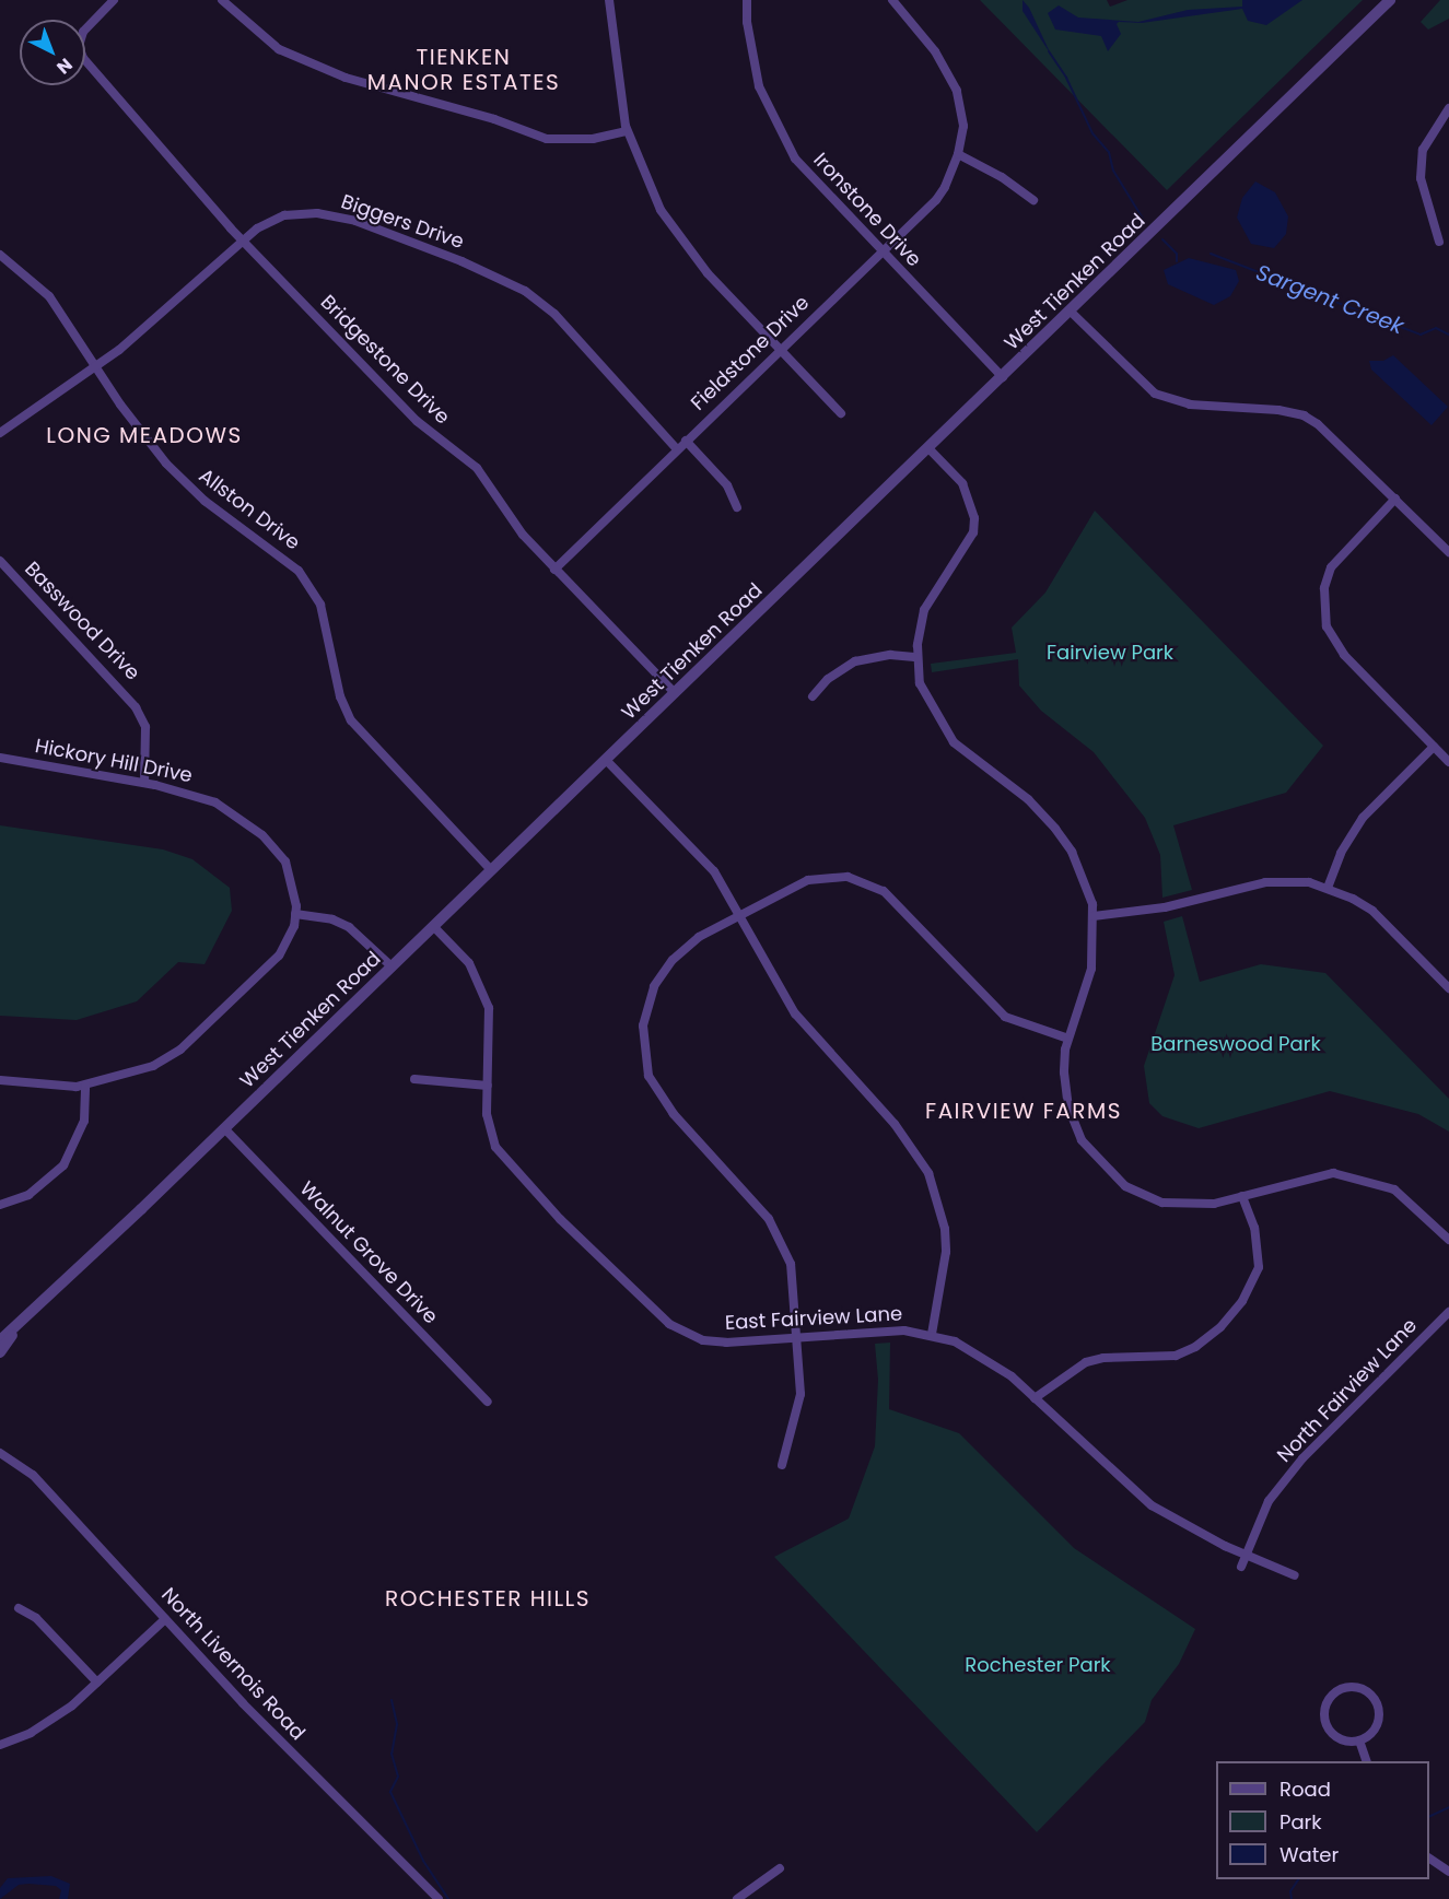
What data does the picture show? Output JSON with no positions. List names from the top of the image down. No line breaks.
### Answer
{"streets":{"street":["Ironstone Drive","Biggers Drive","West Tienken Road","Fieldstone Drive","Bridgestone Drive","Allston Drive","Basswood Drive","Hickory Hill Drive","Walnut Grove Drive","East Fairview Lane","North Fairview Lane","North Livernois Road"]},"crossings":[["Ironstone Drive","West Tienken Road"],["Ironstone Drive","Fieldstone Drive"],["Biggers Drive","Fieldstone Drive"],["Biggers Drive","Bridgestone Drive"],["Biggers Drive","Allston Drive"],["West Tienken Road","Bridgestone Drive"],["West Tienken Road","Allston Drive"],["West Tienken Road","Walnut Grove Drive"],["West Tienken Road","East Fairview Lane"],["Fieldstone Drive","Bridgestone Drive"],["Basswood Drive","Hickory Hill Drive"],["East Fairview Lane","North Fairview Lane"]],"districts":["TIENKEN MANOR ESTATES","LONG MEADOWS","FAIRVIEW FARMS","ROCHESTER HILLS"],"water":["Sargent Creek"],"parks":["Fairview Park","Barneswood Park","Rochester Park"],"legend":["Road","Park","Water"],"north":"bottom right"}
